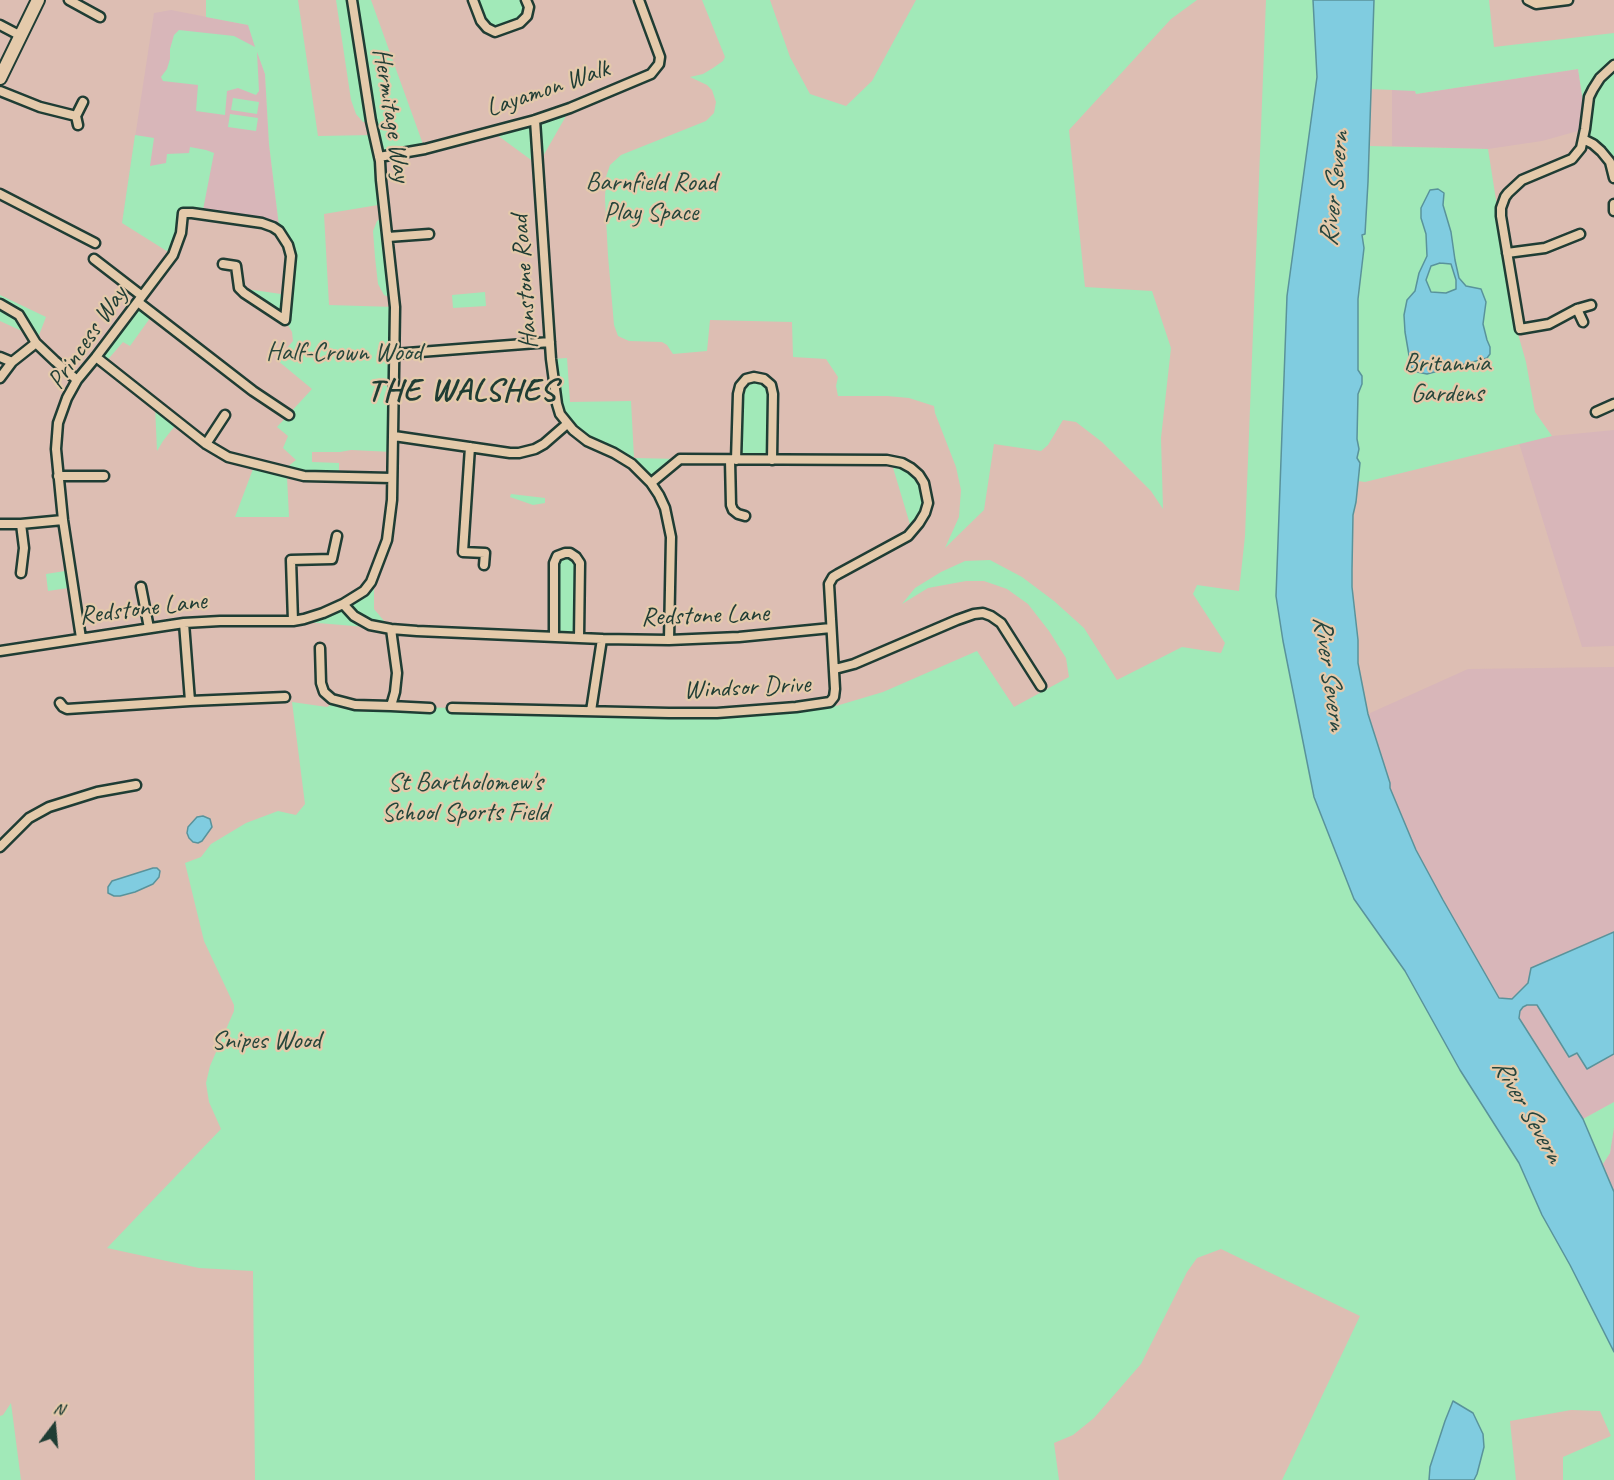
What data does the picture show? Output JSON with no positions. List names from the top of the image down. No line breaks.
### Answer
{"streets":{"street":["Layamon Walk","Hermitage Way","Hanstone Road","Princess Way","Redstone Lane","Windsor Drive"]},"crossings":[["Layamon Walk","Hermitage Way"],["Layamon Walk","Hanstone Road"],["Hermitage Way","Redstone Lane"],["Princess Way","Redstone Lane"],["Redstone Lane","Windsor Drive"]],"districts":["THE WALSHES"],"water":["River Severn"],"parks":["Barnfield Road Play Space","Half-Crown Wood","Britannia Gardens","St Bartholomew's School Sports Field","Snipes Wood"],"north":"top"}
